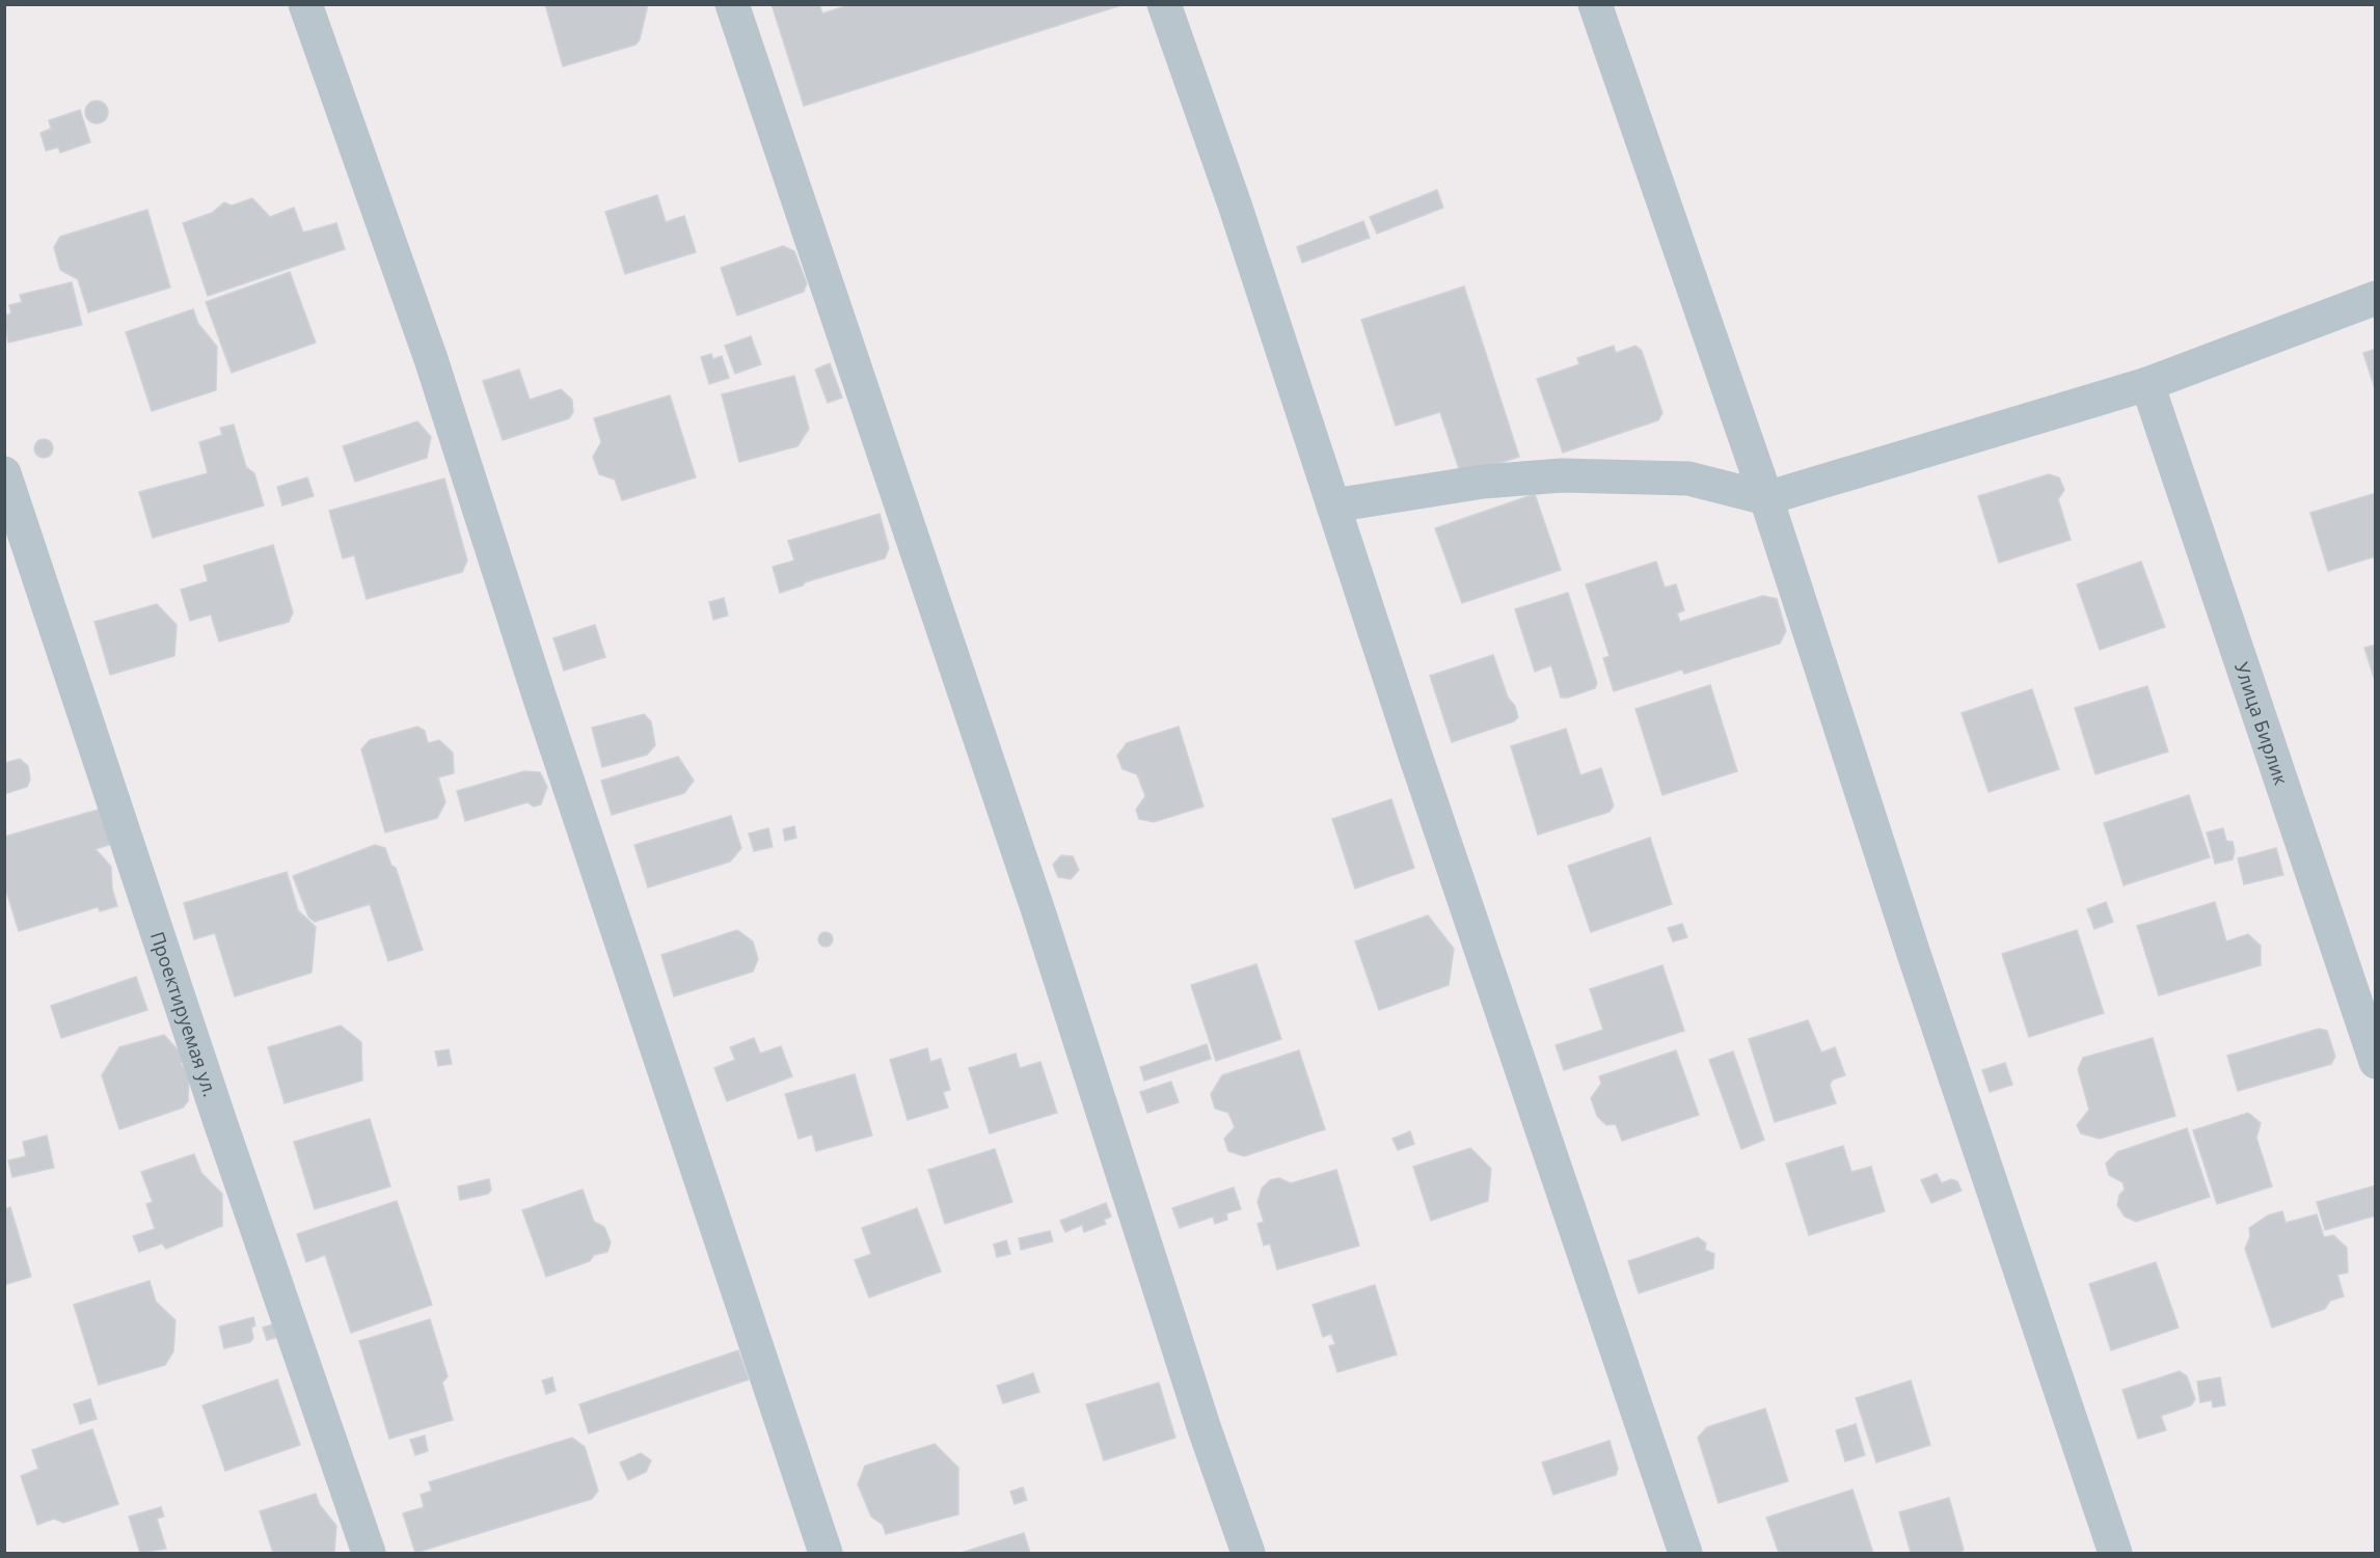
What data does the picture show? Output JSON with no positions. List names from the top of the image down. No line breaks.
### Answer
{"streets":{"street":["Улица Бирлик","Проектируемая ул."]}}
